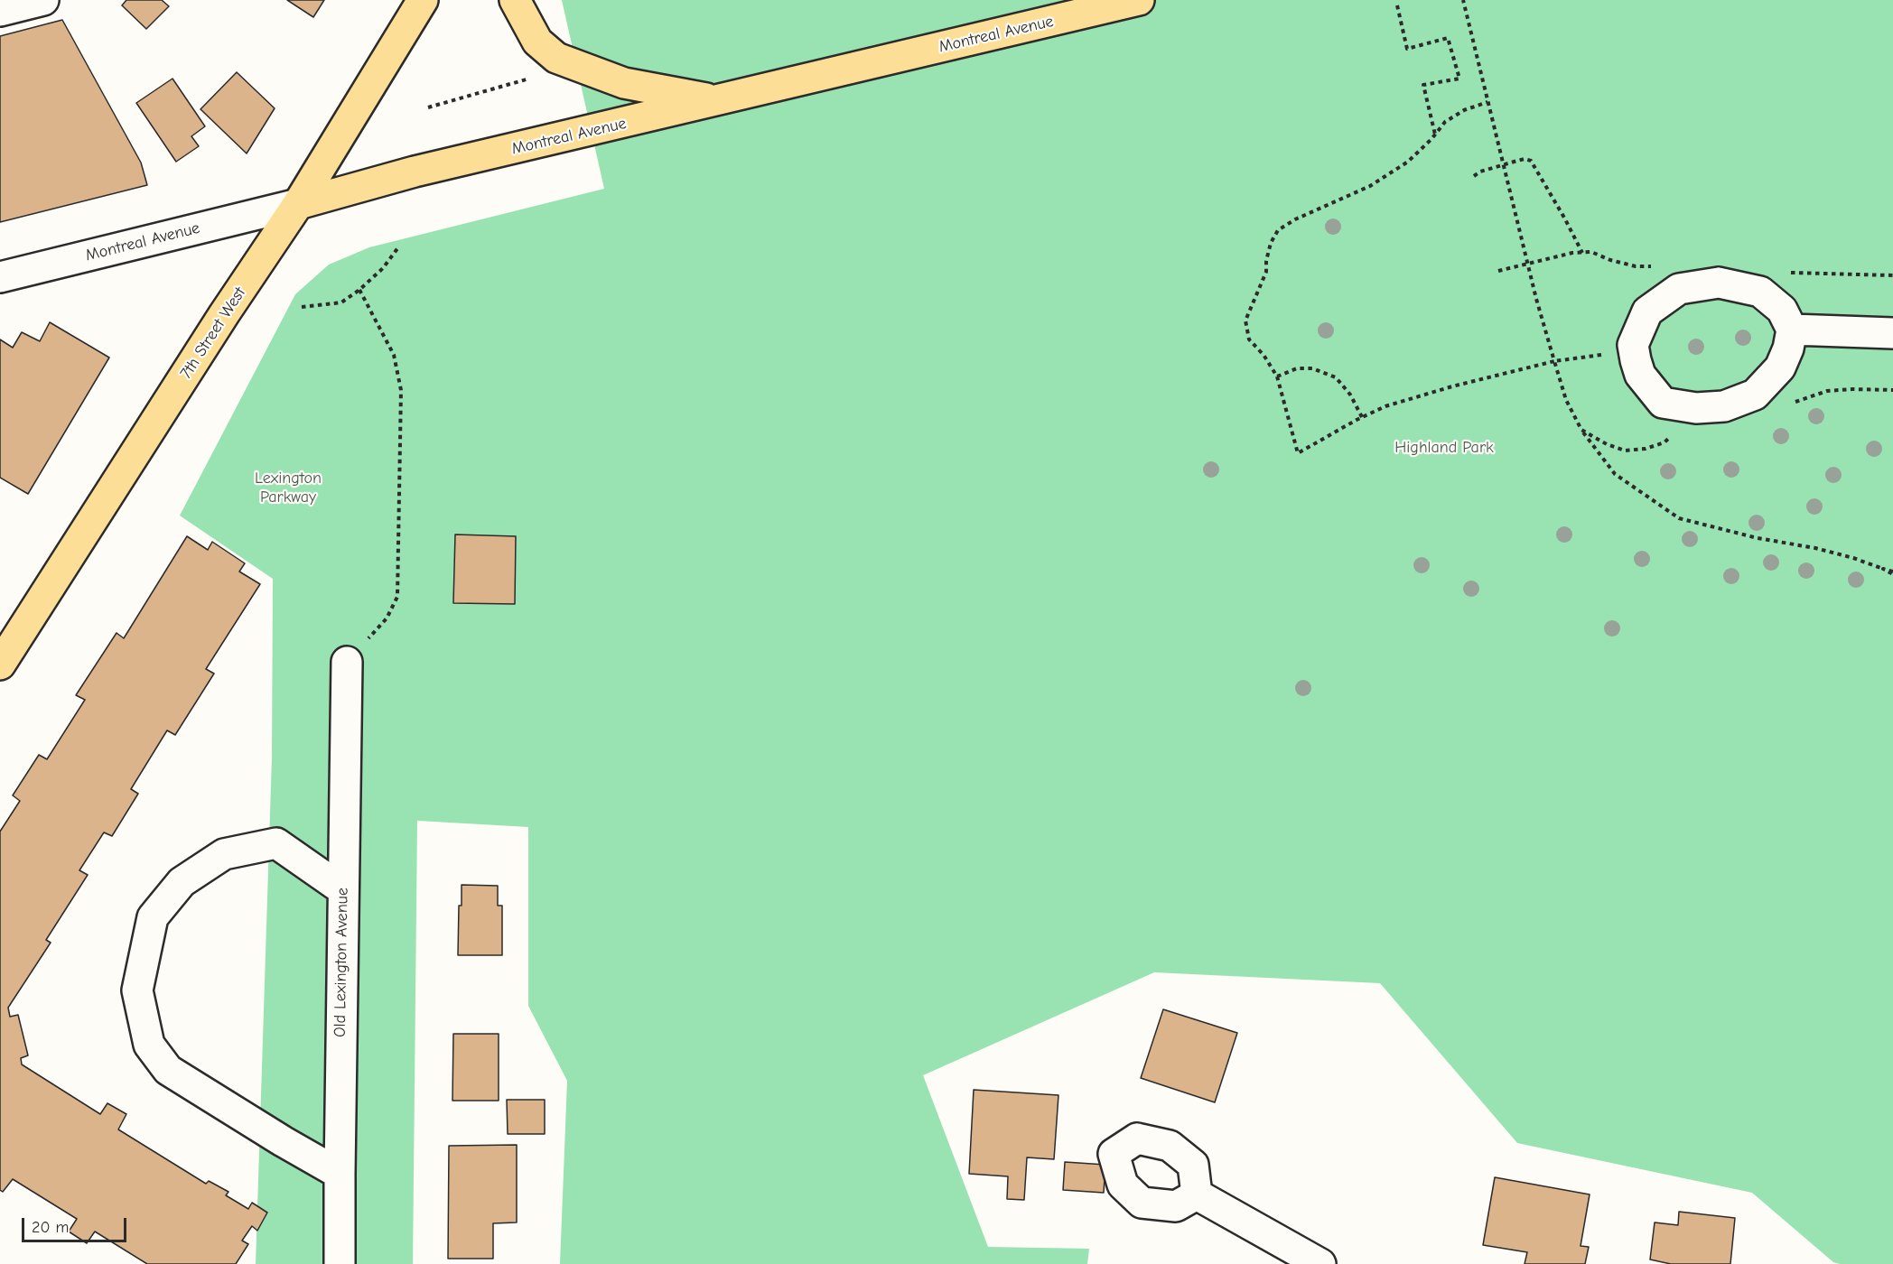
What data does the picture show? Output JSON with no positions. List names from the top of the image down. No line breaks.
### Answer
{"streets":{"main road":["Montreal Avenue","7th Street West"],"street":["Old Lexington Avenue"]},"crossings":[["Montreal Avenue","7th Street West"]],"parks":["Highland Park","Lexington Parkway"],"scale_bar":"20 m"}
